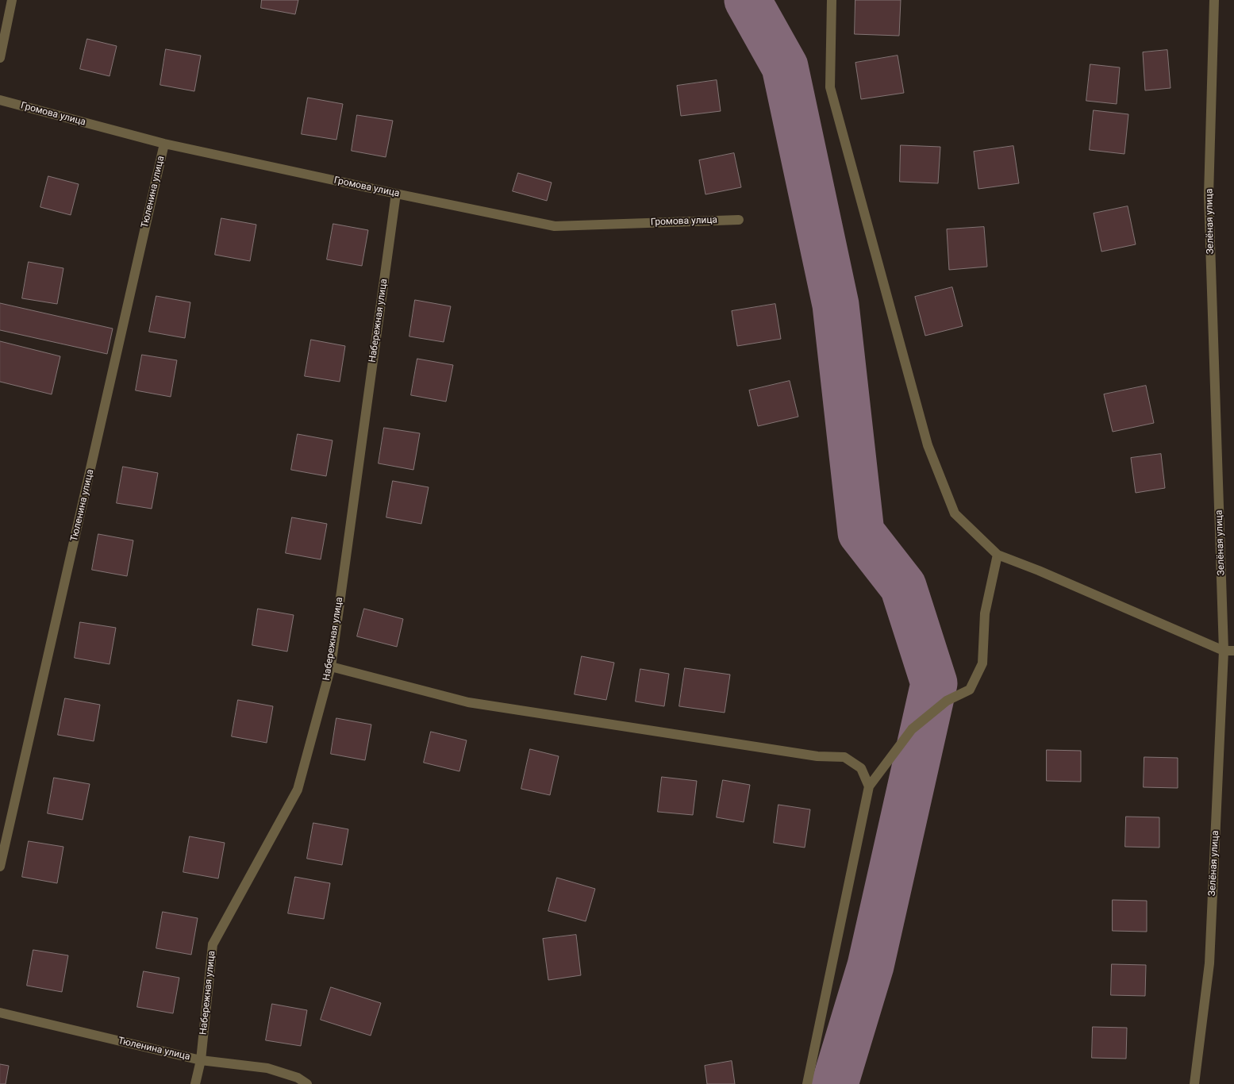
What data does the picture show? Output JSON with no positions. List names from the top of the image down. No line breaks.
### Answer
{"streets":{"street":["Громова улица","Тюленина улица","Зелёная улица","Набережная улица"]},"crossings":[["Громова улица","Тюленина улица"],["Громова улица","Набережная улица"],["Тюленина улица","Набережная улица"]]}
